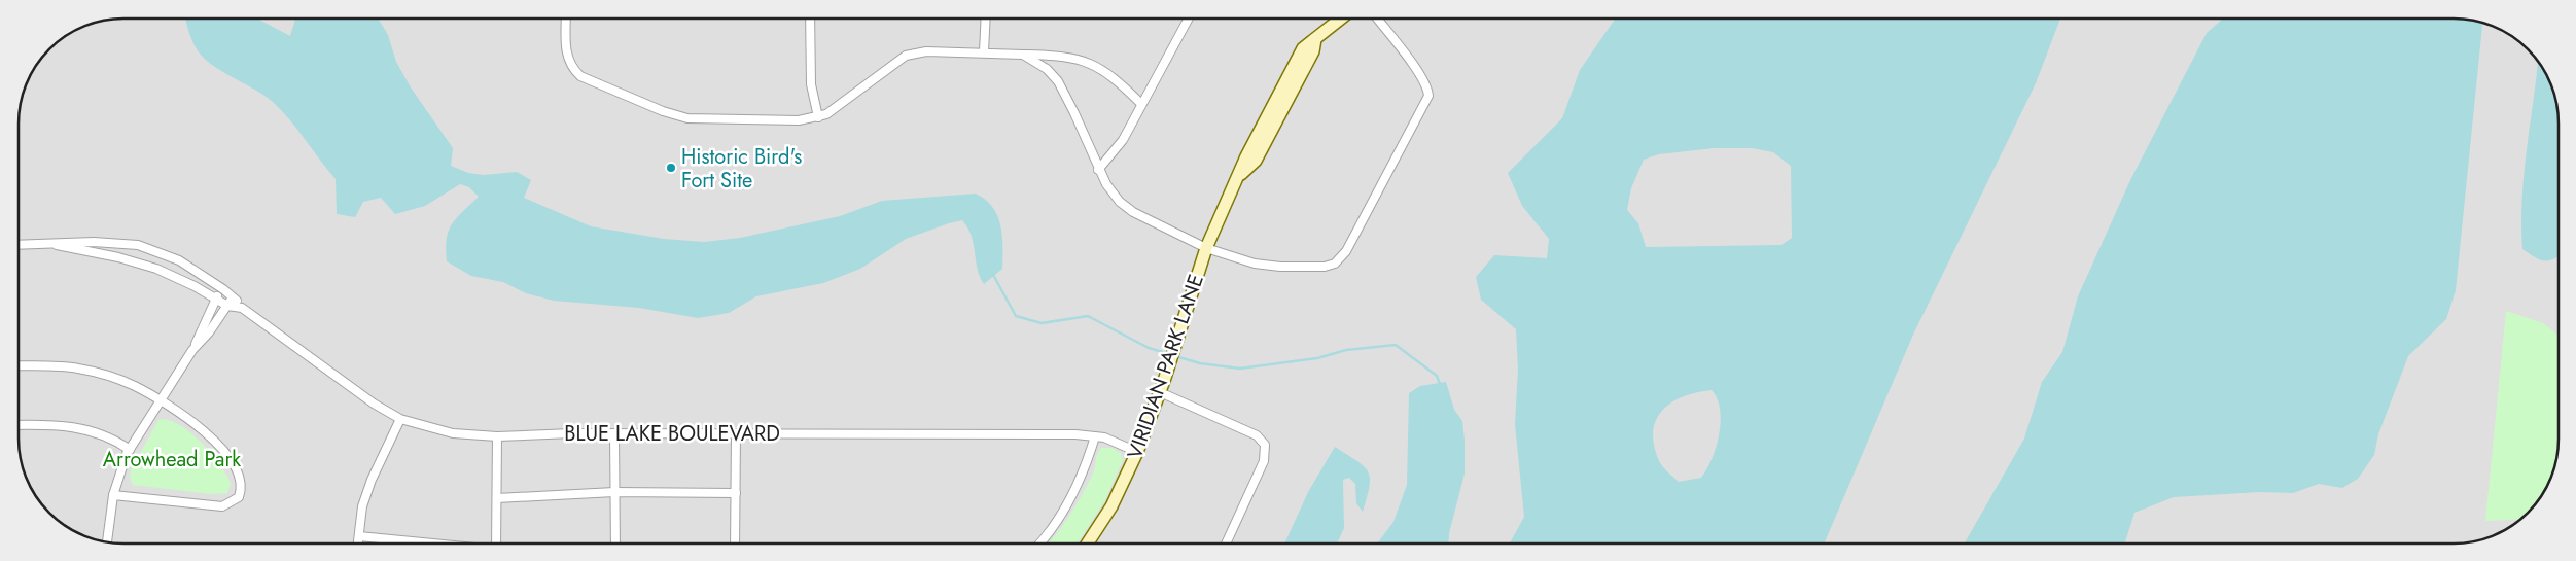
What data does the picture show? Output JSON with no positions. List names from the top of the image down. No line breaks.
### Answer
{"streets":{"street":["VIRIDIAN PARK LANE","BLUE LAKE BOULEVARD"]},"crossings":[["VIRIDIAN PARK LANE","BLUE LAKE BOULEVARD"]],"parks":["Arrowhead Park"],"places":["Historic Bird's Fort Site"]}
